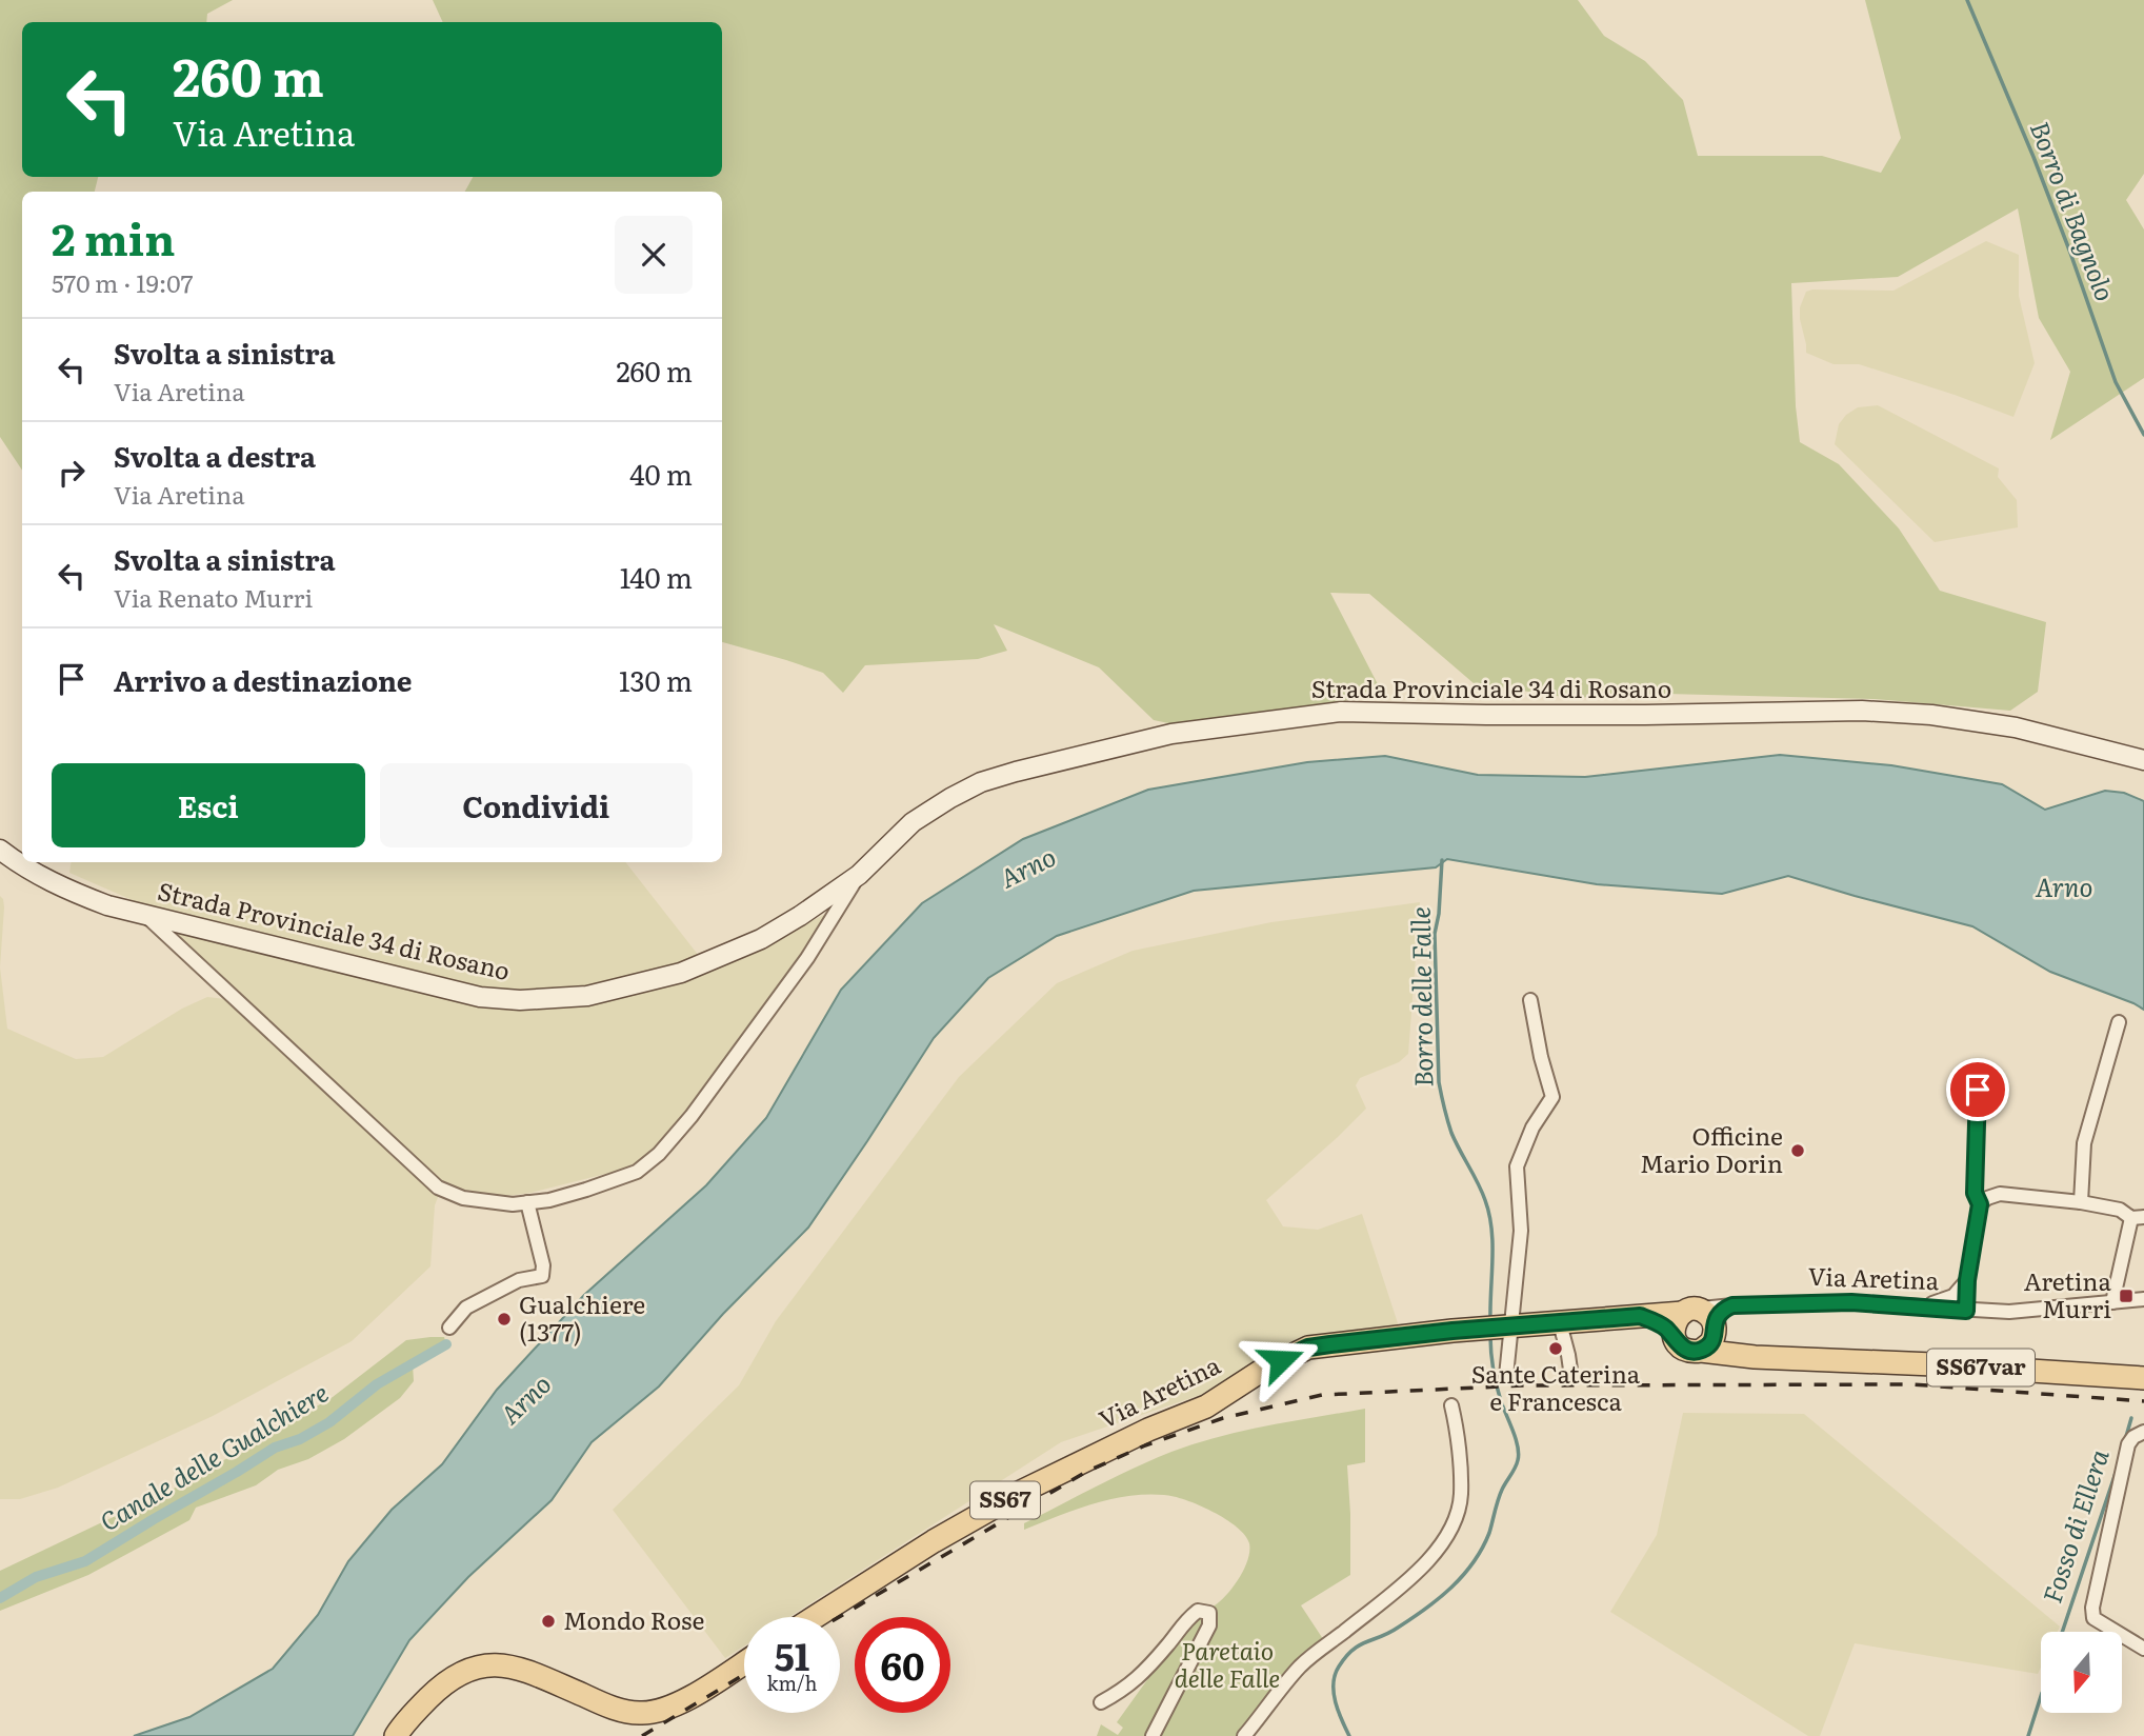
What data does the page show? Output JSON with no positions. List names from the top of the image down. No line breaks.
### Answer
{"streets":{"main road":["Strada Provinciale 34 di Rosano","Via Aretina","SS67var","SS67"]},"crossings":[["Via Aretina","SS67var"]],"water":["Borro di Bagnolo","Arno","Borro delle Falle","Canale delle Gualchiere","Fosso di Ellera"],"parks":["Paretaio delle Falle"],"places":{"other":["Officine Mario Dorin","Gualchiere (1377)","Sante Caterina e Francesca","Mondo Rose"],"transit":["Aretina Murri"]},"north":"bottom","page":{"turn":["260 m","Via Aretina"],"heading":["2 min","570 m · 19:07"],"list":[{"name":"Svolta a sinistra","note":"Via Aretina","value":"260 m"},{"name":"Svolta a destra","note":"Via Aretina","value":"40 m"},{"name":"Svolta a sinistra","note":"Via Renato Murri","value":"140 m"},{"name":"Arrivo a destinazione","value":"130 m"}],"buttons":["Esci","Condividi"],"speed":"51 km/h","limit":"60"}}
